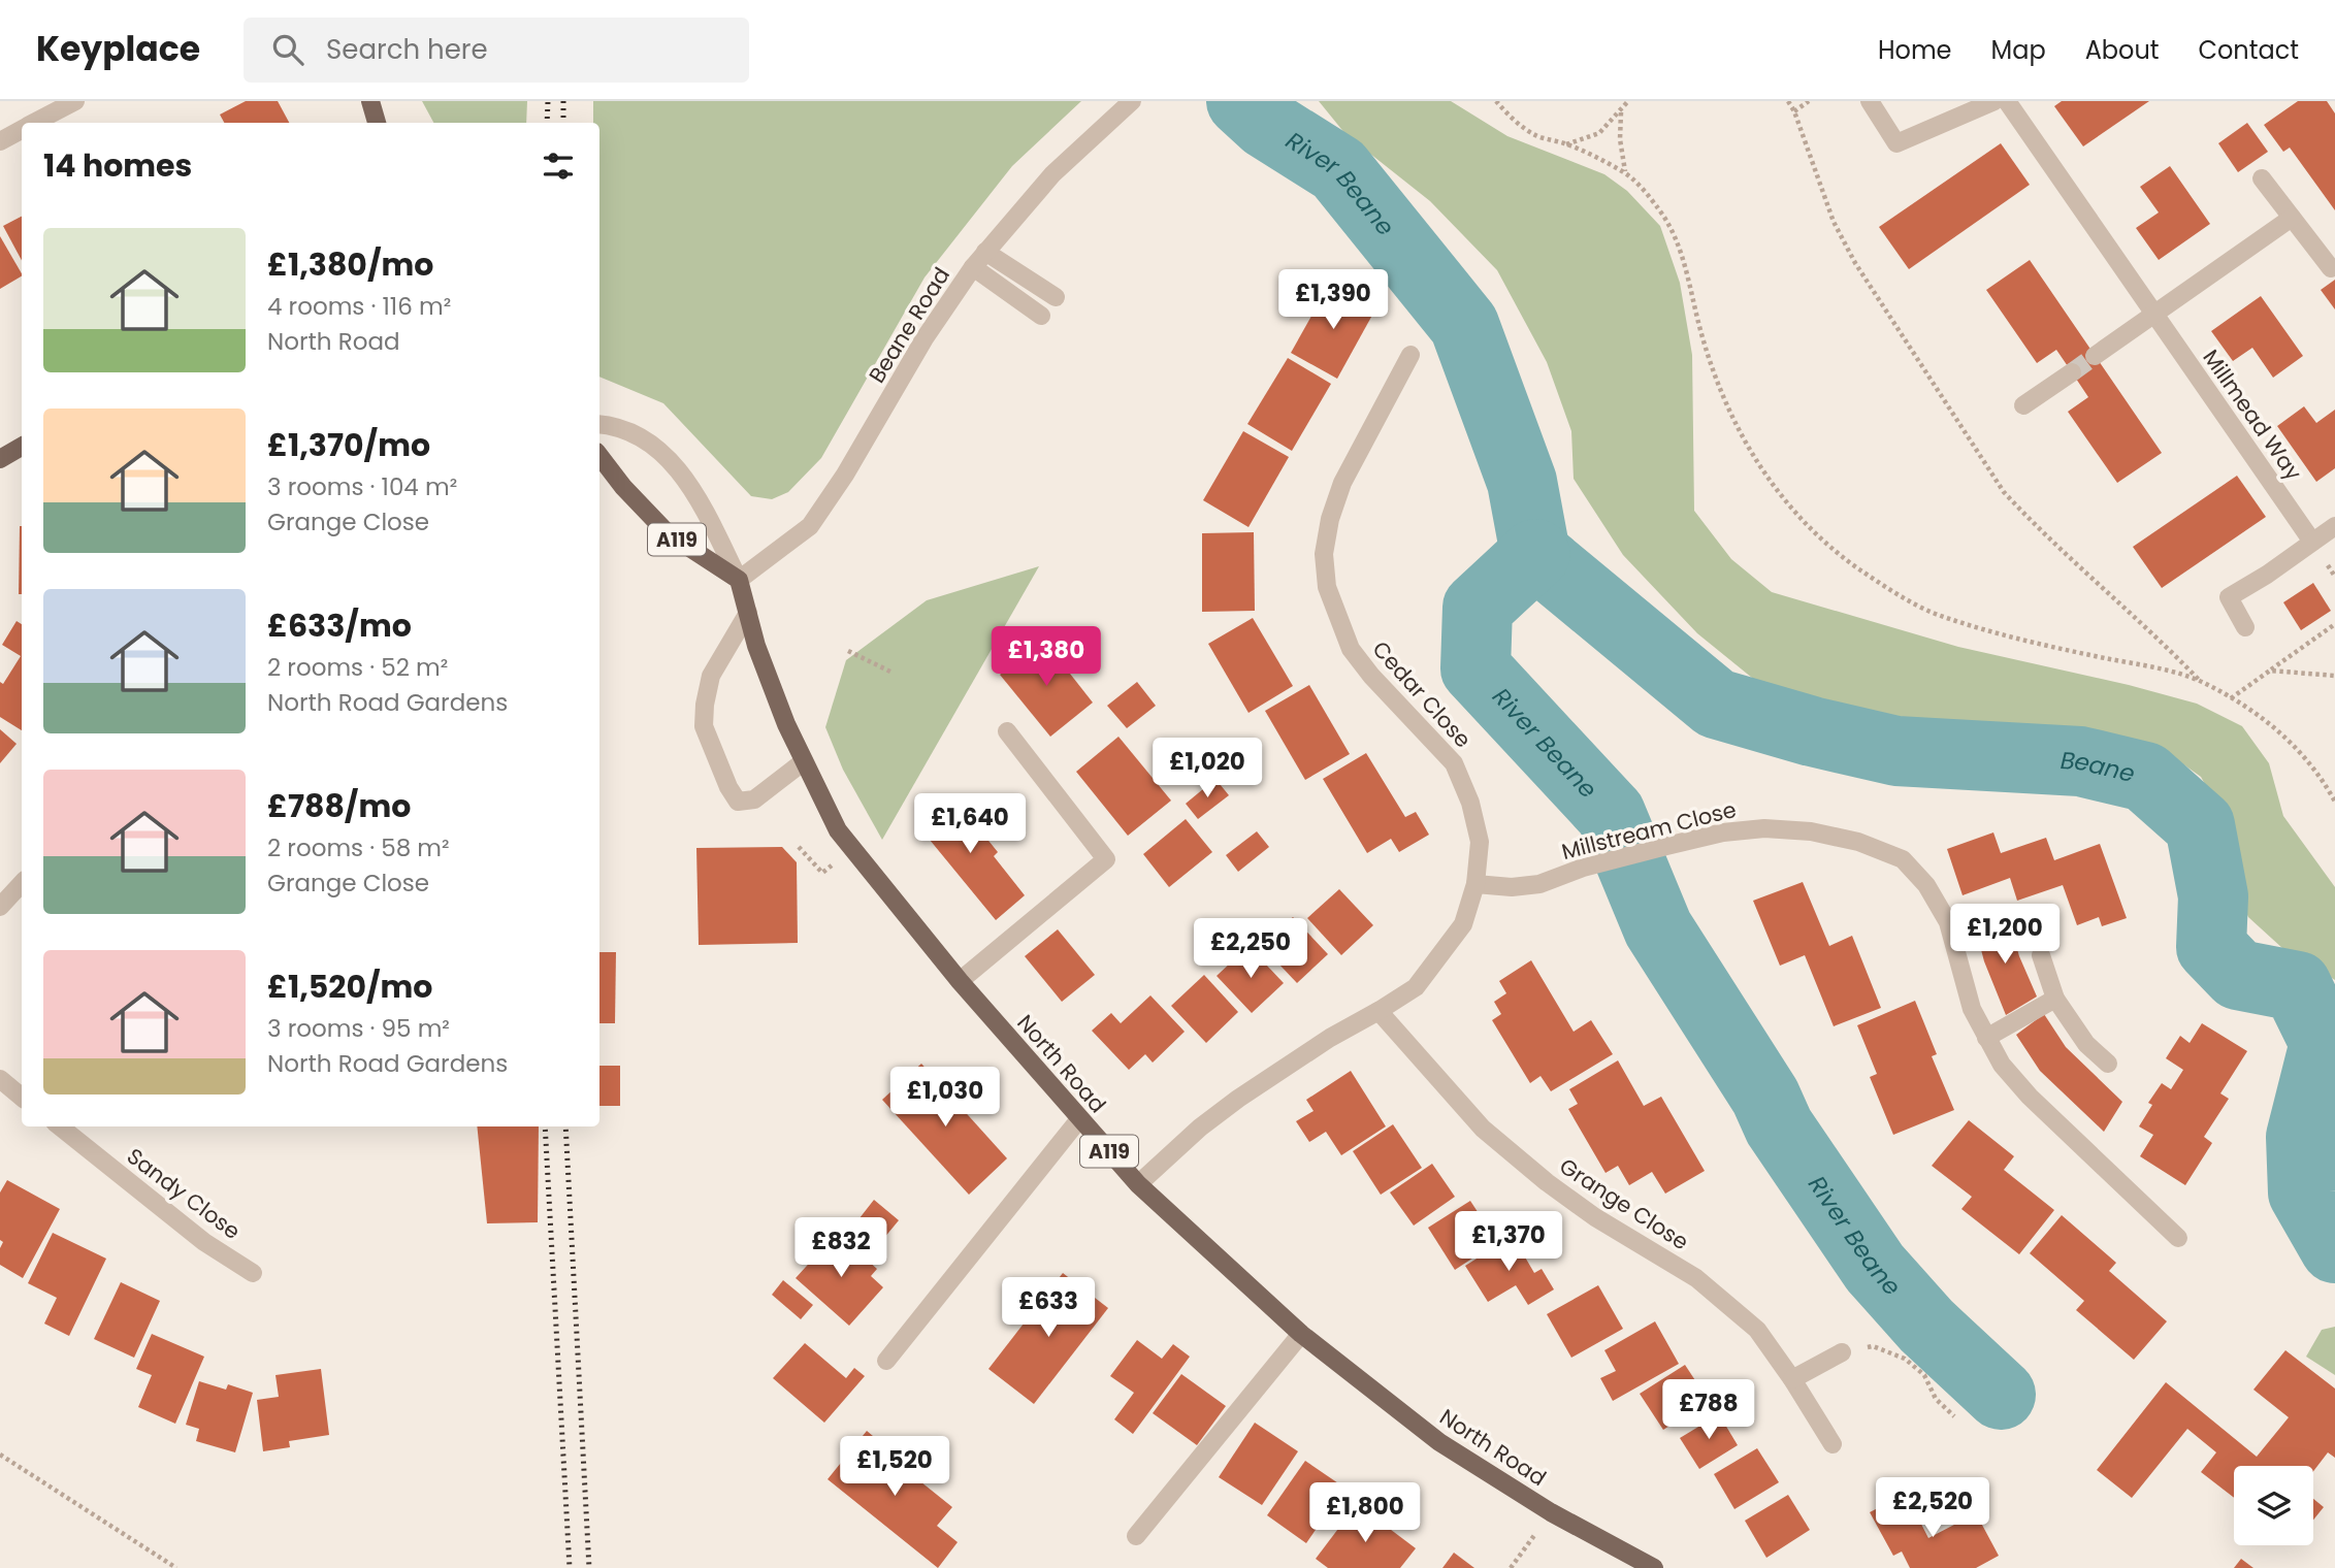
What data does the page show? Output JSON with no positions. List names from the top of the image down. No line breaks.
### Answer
{"streets":{"main road":["A119","North Road"],"street":["Beane Road","Millmead Way","Cedar Close","Millstream Close","Sandy Close","Grange Close"]},"crossings":[["Beane Road","A119"],["Beane Road","North Road"],["A119","North Road"],["Cedar Close","Millstream Close"],["Cedar Close","North Road"],["Cedar Close","Grange Close"]],"water":["River Beane","Beane"],"page":{"header":"Keyplace","search":"Search here","nav":["Home","Map","About","Contact"],"heading":"14 homes","list":[{"name":"£1,380/mo","note":"4 rooms · 116 m² · North Road"},{"name":"£1,370/mo","note":"3 rooms · 104 m² · Grange Close"},{"name":"£633/mo","note":"2 rooms · 52 m² · North Road Gardens"},{"name":"£788/mo","note":"2 rooms · 58 m² · Grange Close"},{"name":"£1,520/mo","note":"3 rooms · 95 m² · North Road Gardens"}],"price":["£1,390","£1,380","£1,020","£1,640","£1,200","£2,250","£1,030","£1,370","£832","£633","£788","£1,520","£2,520","£1,800"]}}
